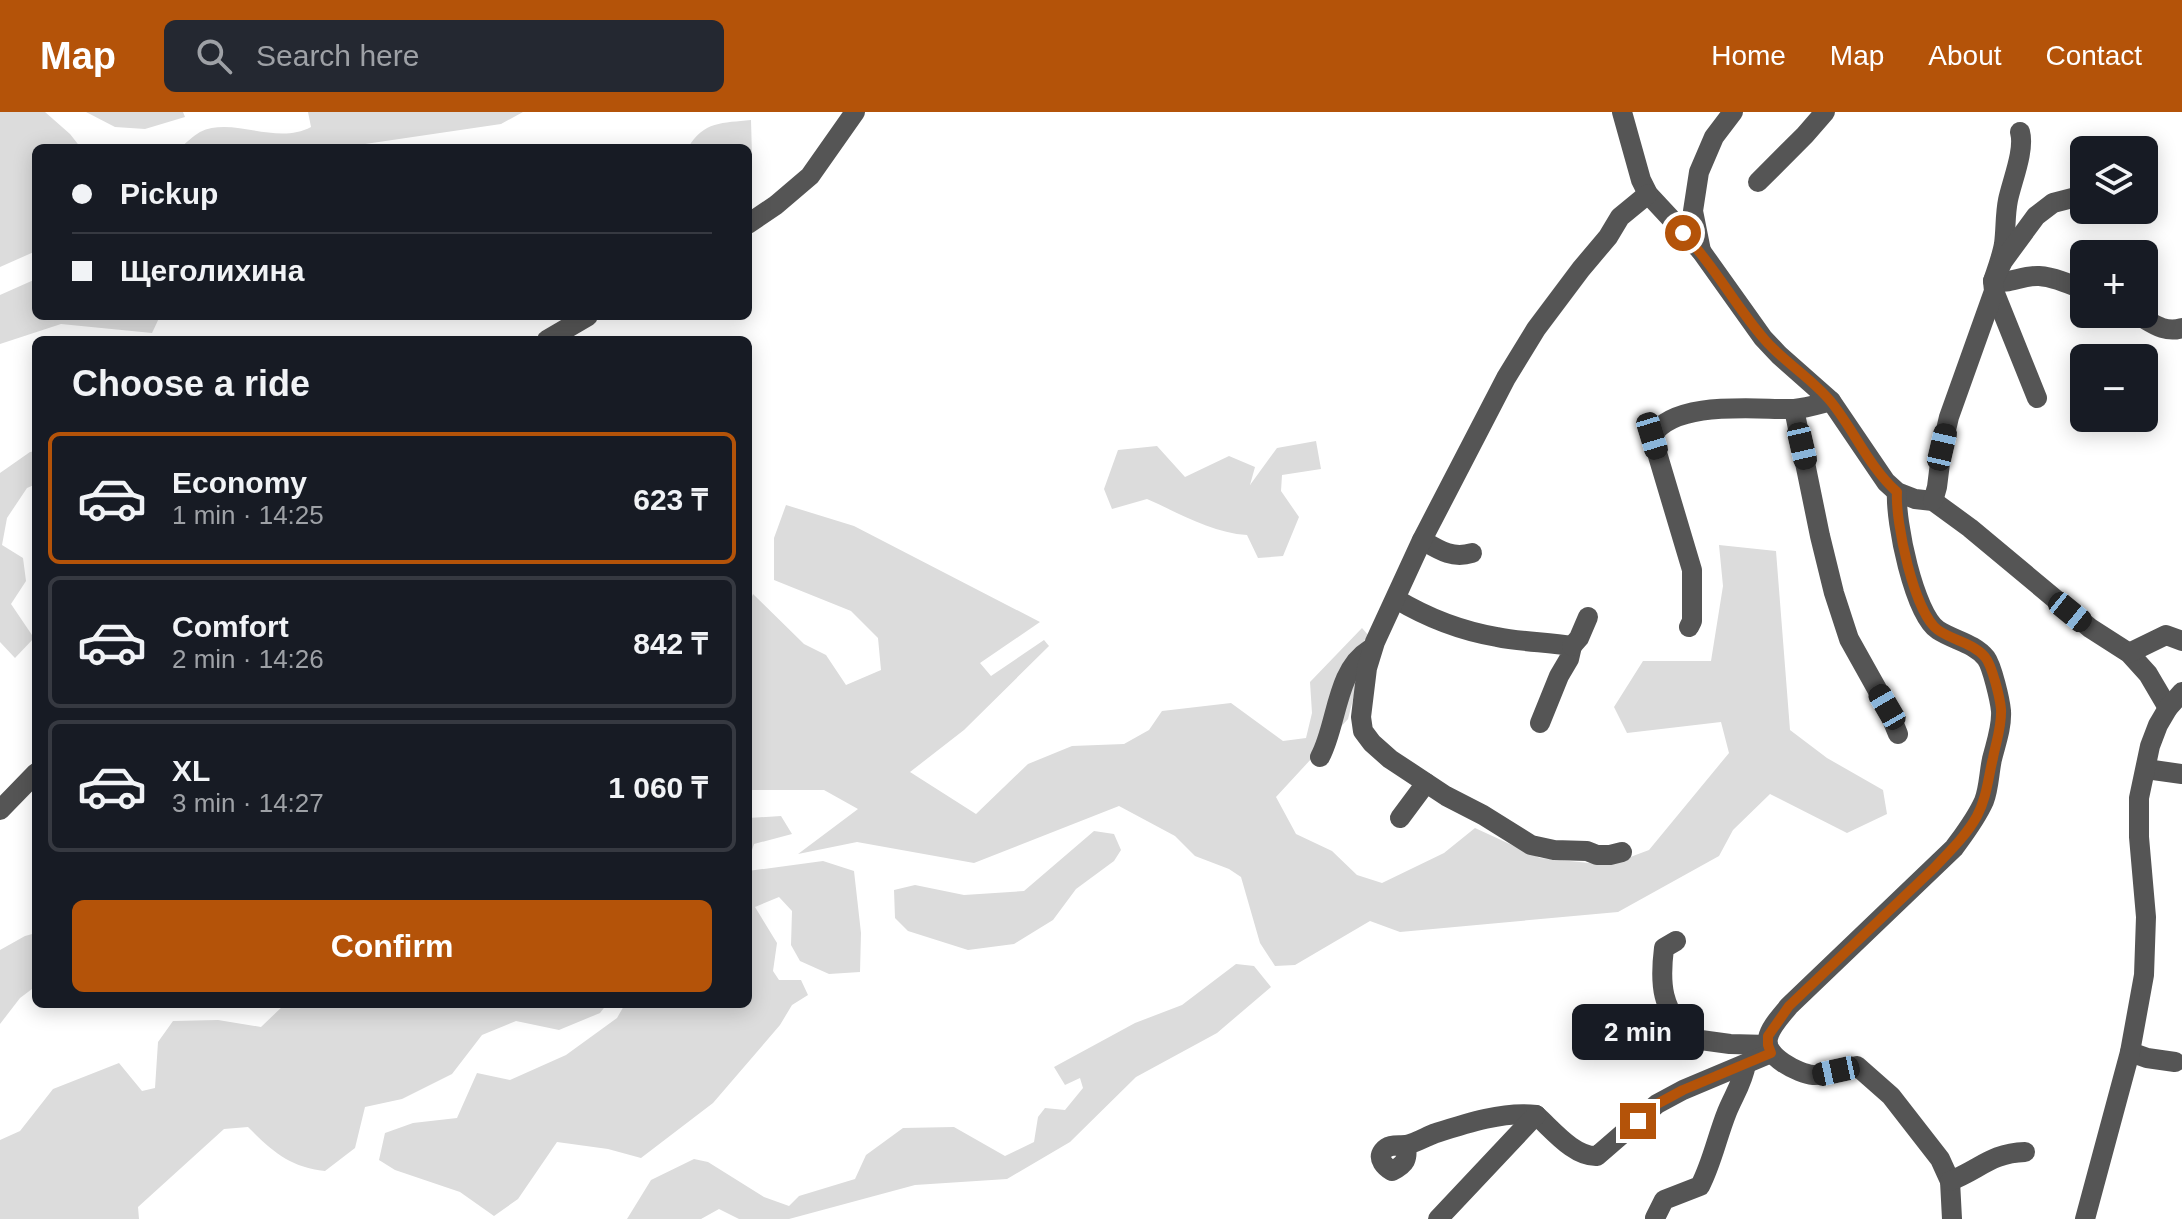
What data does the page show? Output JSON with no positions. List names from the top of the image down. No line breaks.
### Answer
{"page":{"header":"Map","search":"Search here","nav":["Home","Map","About","Contact"],"map_buttons":["+","−"],"banner":["Pickup","Щеголихина"],"heading":"Choose a ride","list":[{"name":"Economy","note":"1 min · 14:25","value":"623 ₸"},{"name":"Comfort","note":"2 min · 14:26","value":"842 ₸"},{"name":"XL","note":"3 min · 14:27","value":"1 060 ₸"}],"buttons":"Confirm","bubble":"2 min"}}
